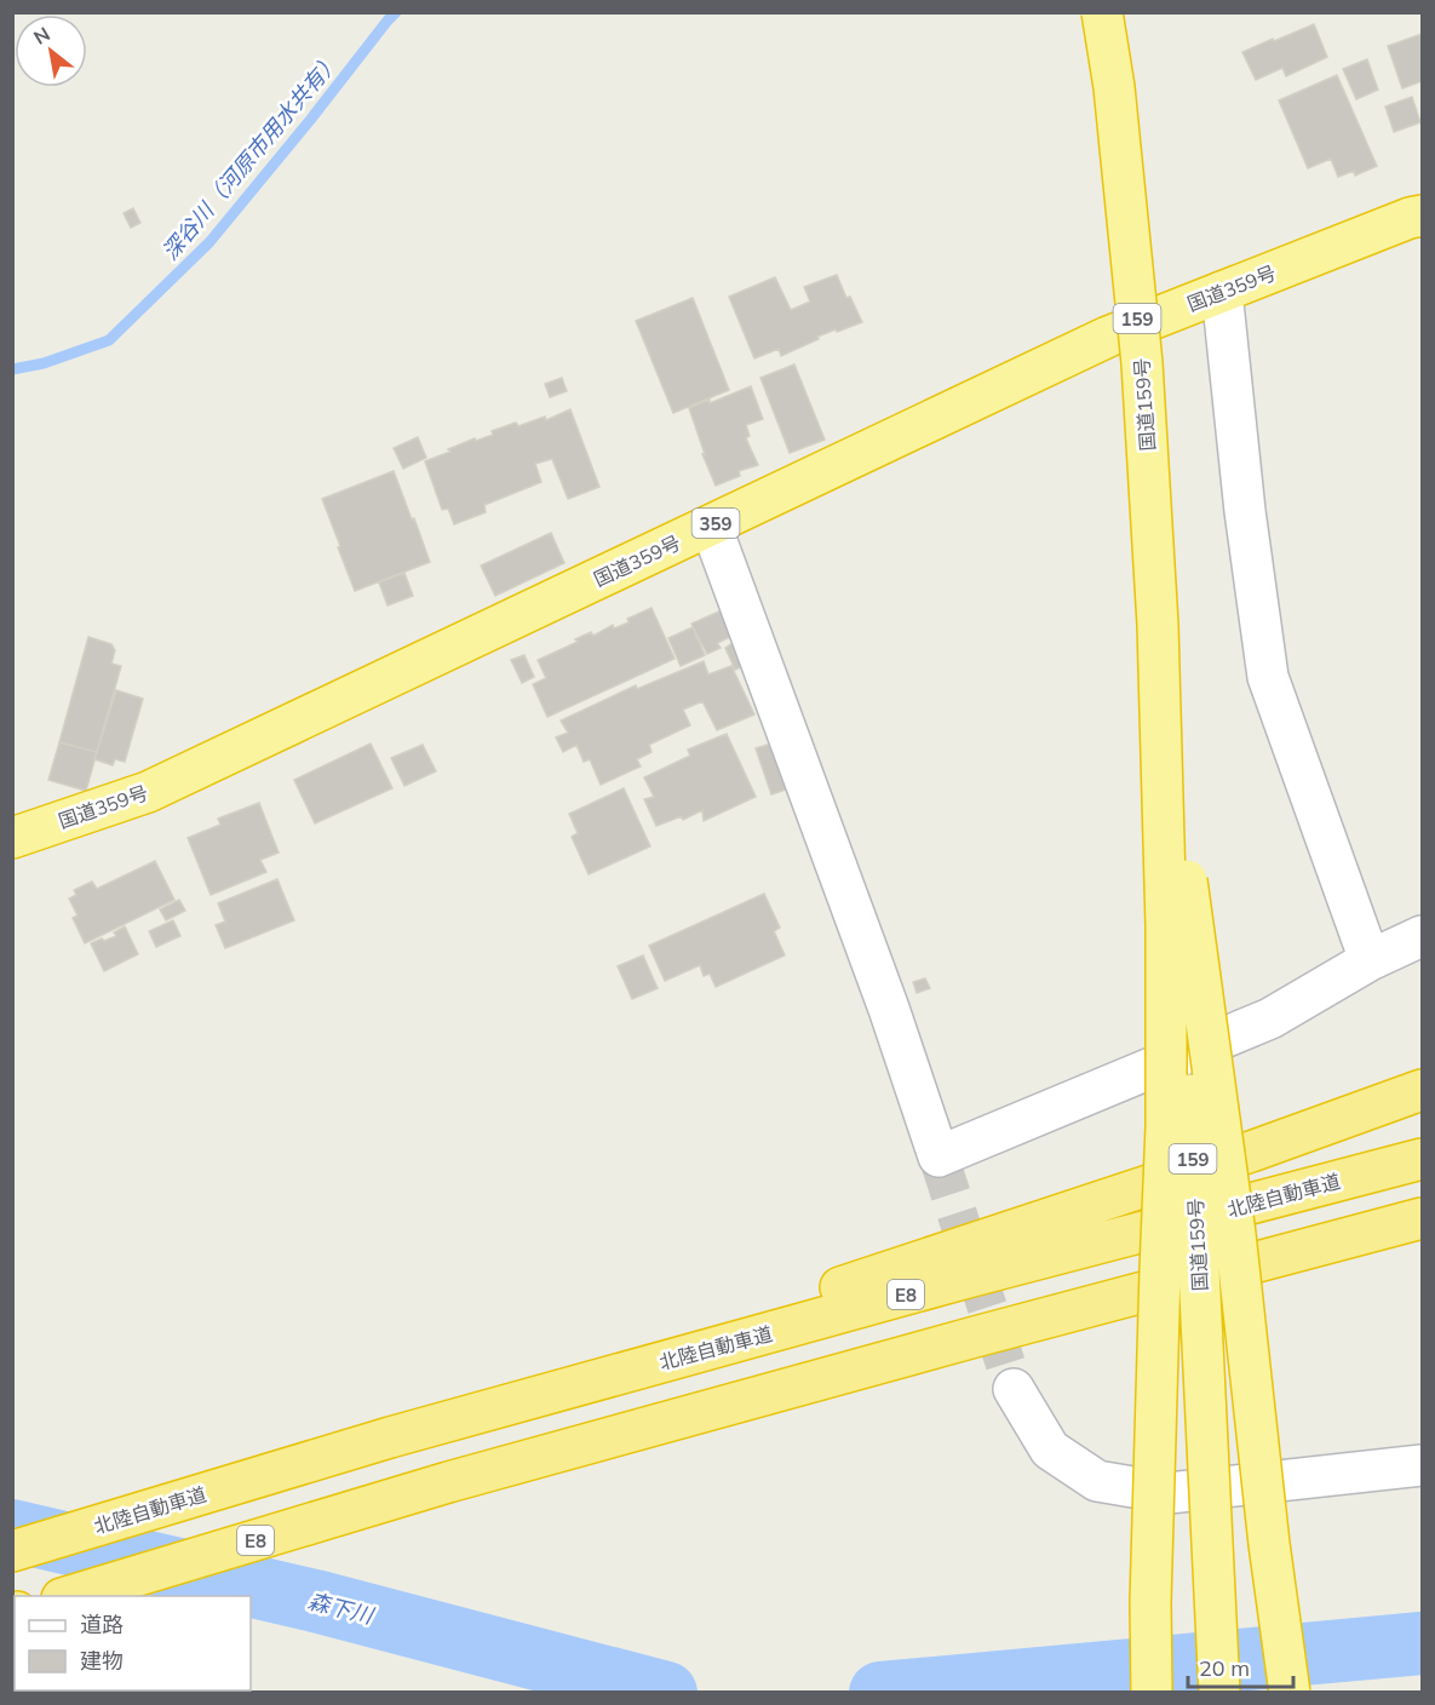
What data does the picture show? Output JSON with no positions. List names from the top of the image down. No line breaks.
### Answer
{"streets":{"highway":["国道359号","159","国道159号","359","北陸自動車道","E8"]},"crossings":[["159","国道159号"]],"water":["深谷川（河原市用水共有）","森下川"],"legend":["道路","建物"],"scale_bar":"20 m","north":"top left"}
